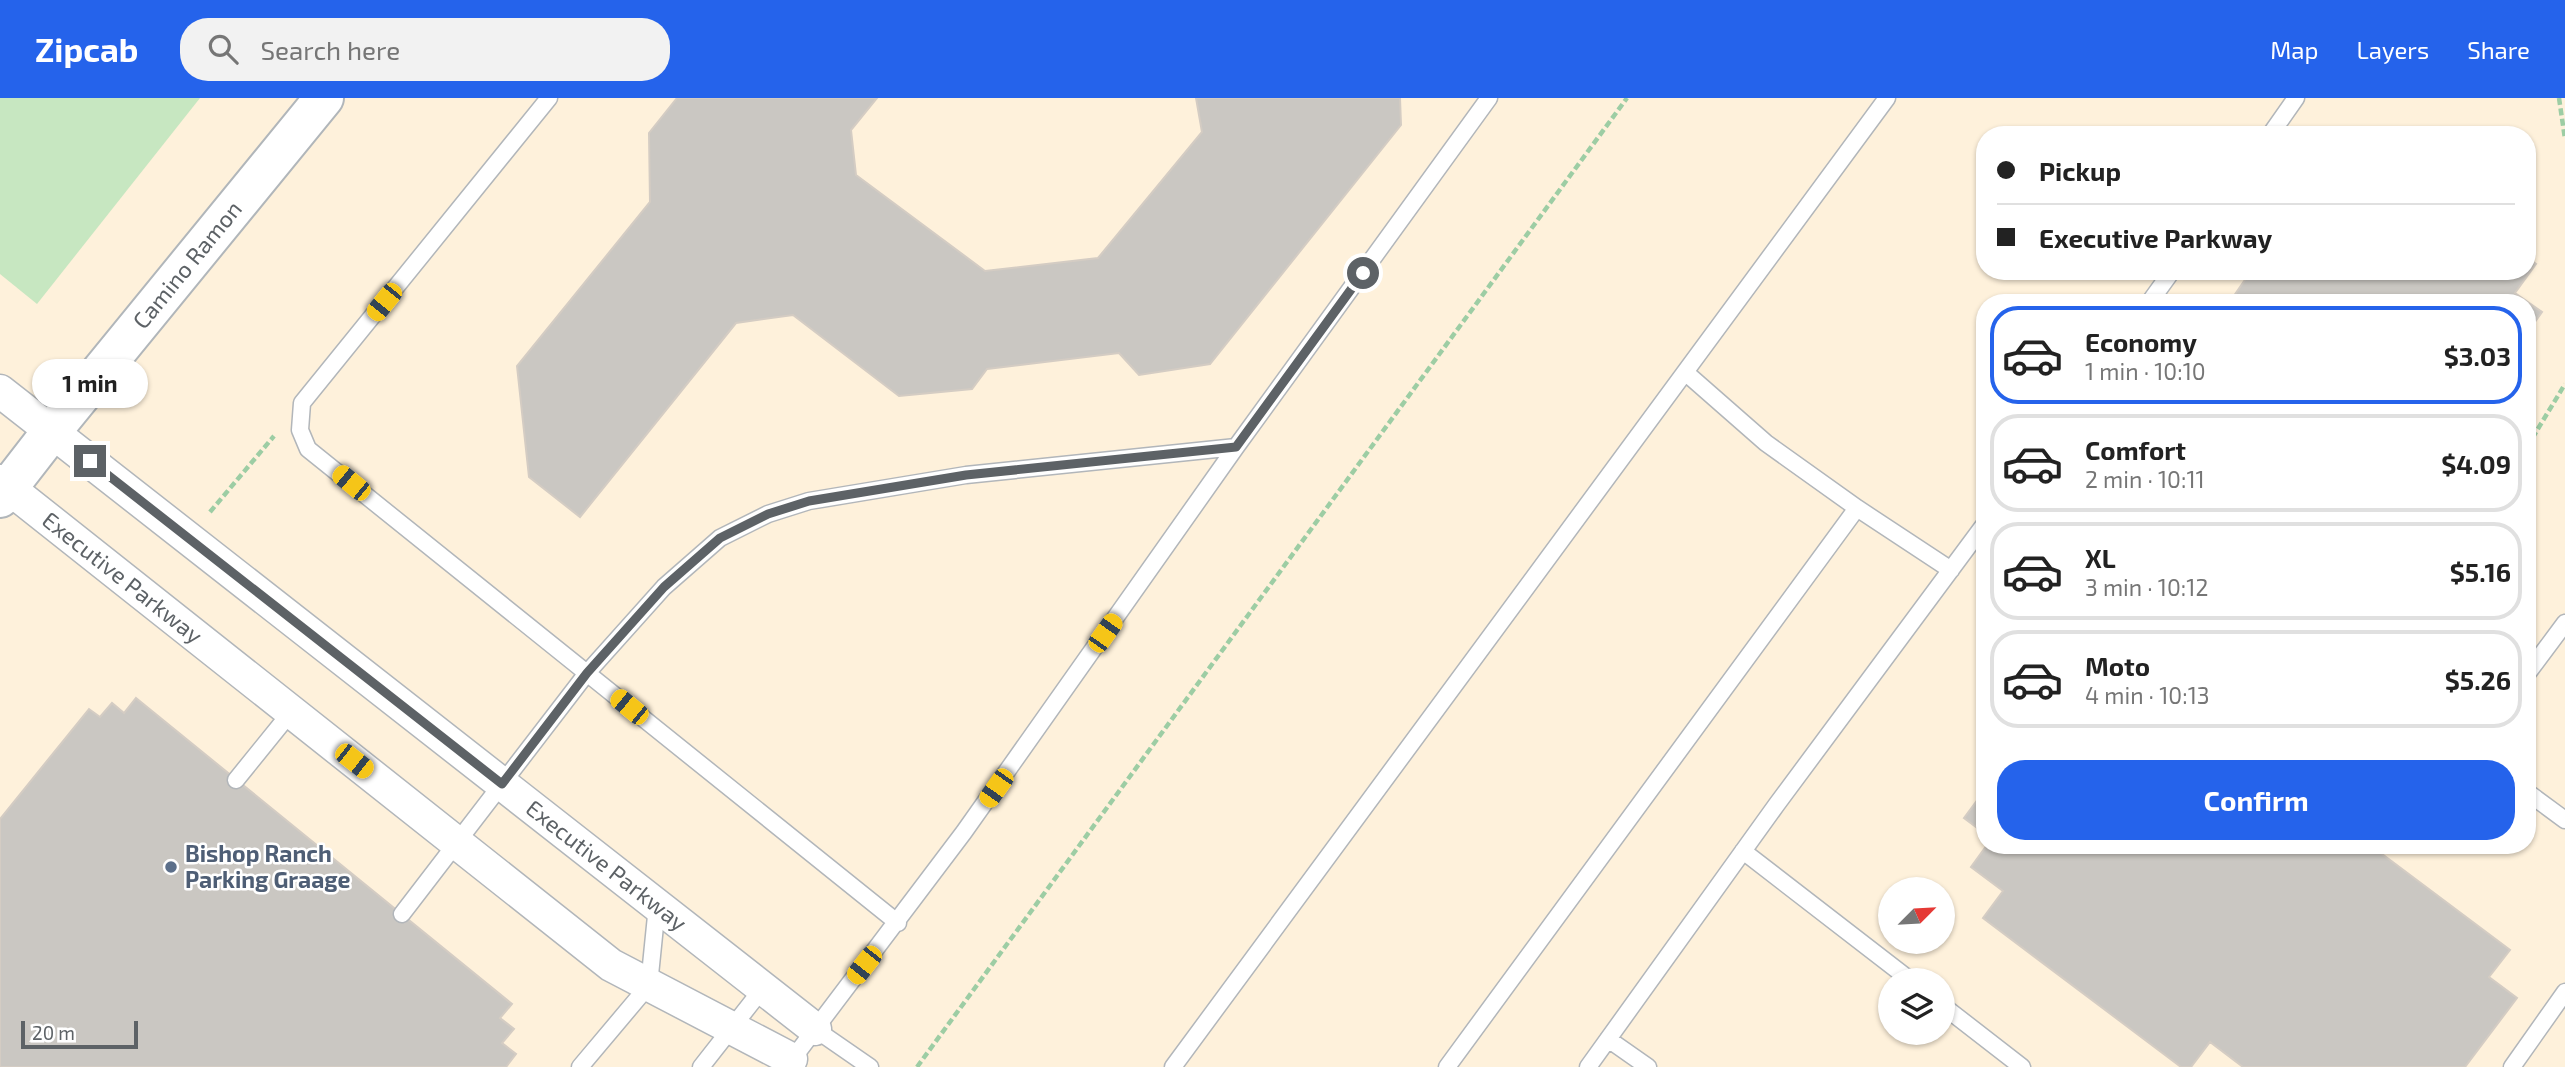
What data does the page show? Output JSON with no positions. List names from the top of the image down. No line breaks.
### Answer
{"streets":{"street":["Camino Ramon","Executive Parkway"]},"crossings":[["Camino Ramon","Executive Parkway"]],"places":["Bishop Ranch Parking Graage"],"scale_bar":"20 m","north":"top right","page":{"header":"Zipcab","search":"Search here","nav":["Map","Layers","Share"],"banner":["Pickup","Executive Parkway"],"list":[{"name":"Economy","note":"1 min · 10:10","value":"$3.03"},{"name":"Comfort","note":"2 min · 10:11","value":"$4.09"},{"name":"XL","note":"3 min · 10:12","value":"$5.16"},{"name":"Moto","note":"4 min · 10:13","value":"$5.26"}],"bubble":"1 min","buttons":"Confirm","scale":"20 m"}}
